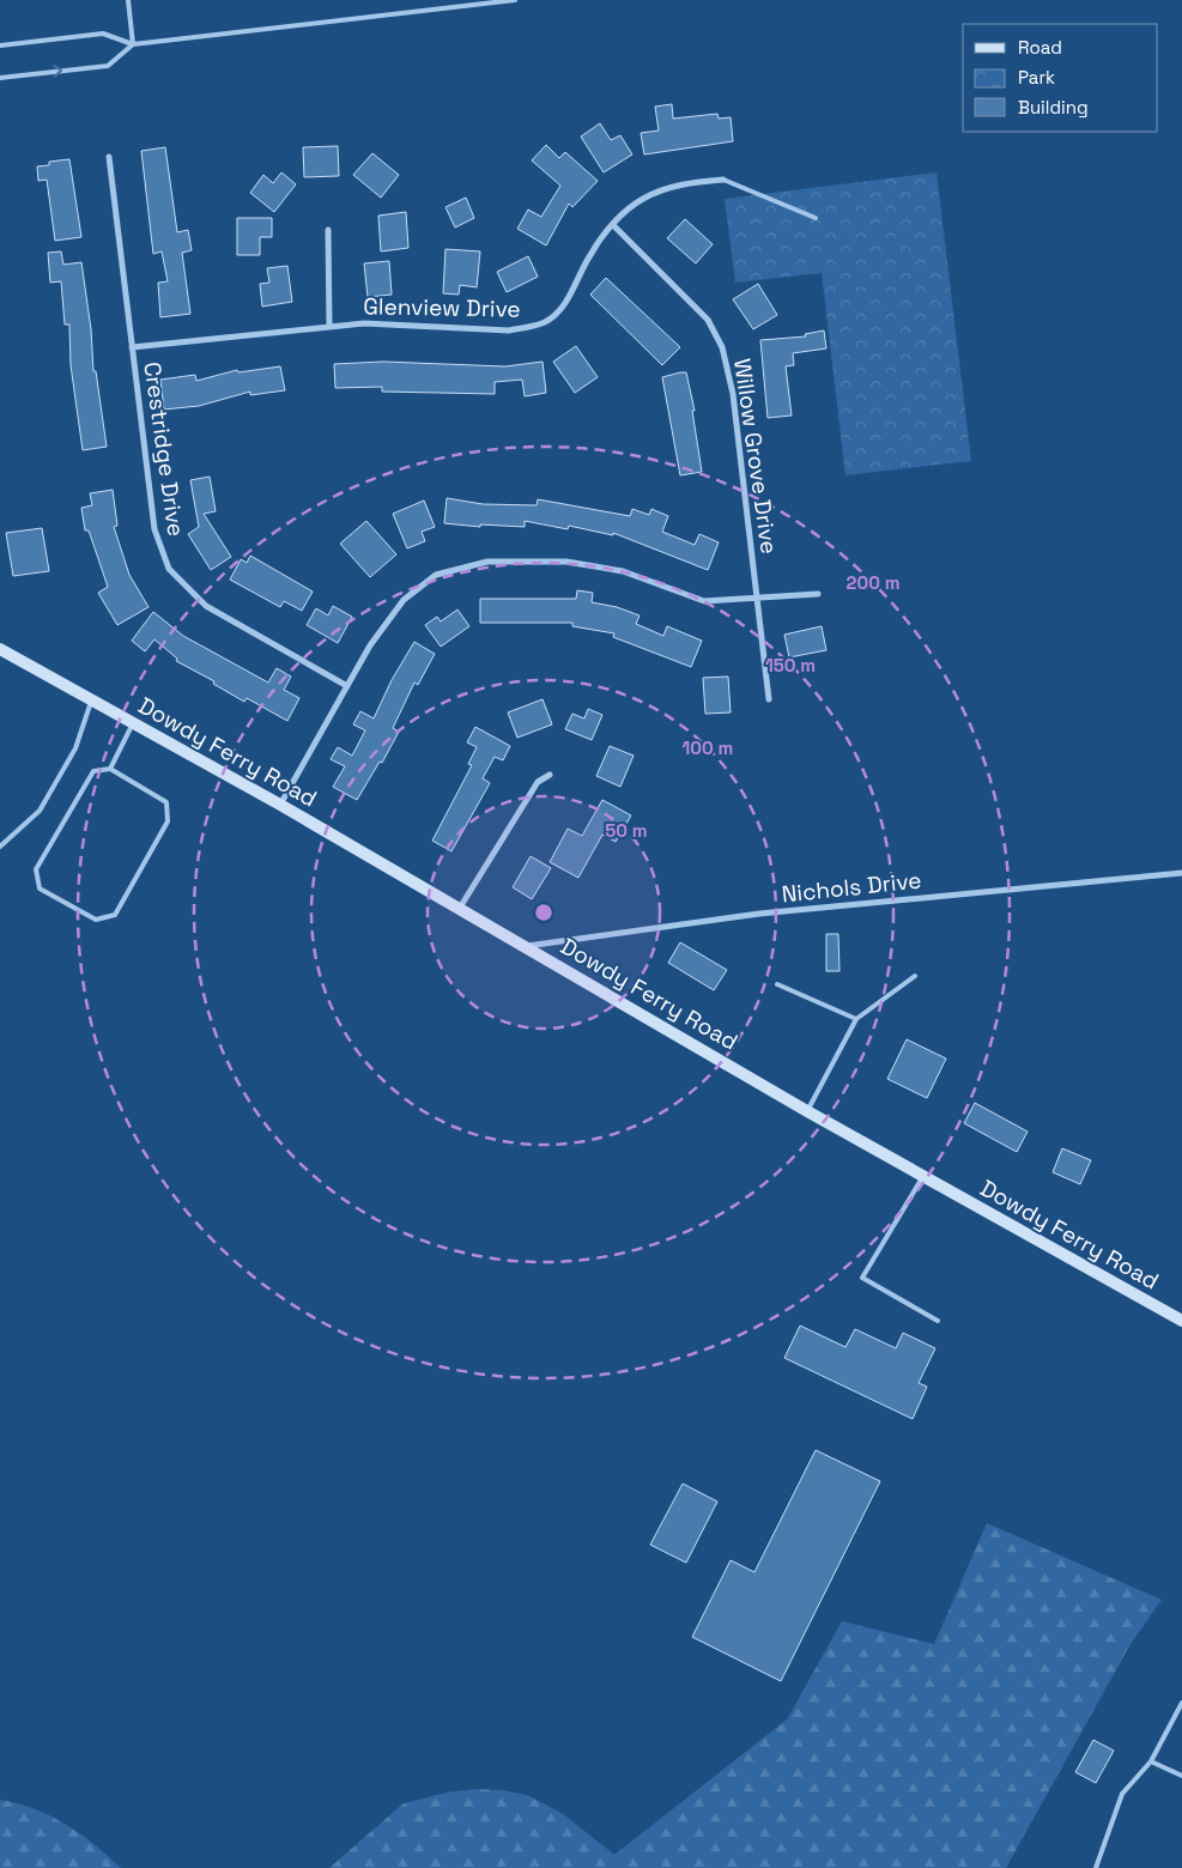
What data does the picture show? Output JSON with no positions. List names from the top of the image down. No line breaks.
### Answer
{"streets":{"street":["Glenview Drive","Crestridge Drive","Willow Grove Drive","Dowdy Ferry Road","Nichols Drive"]},"crossings":[["Glenview Drive","Crestridge Drive"],["Glenview Drive","Willow Grove Drive"],["Dowdy Ferry Road","Nichols Drive"]],"legend":["Road","Park","Building"],"rings":["200 m","150 m","100 m","50 m"]}
